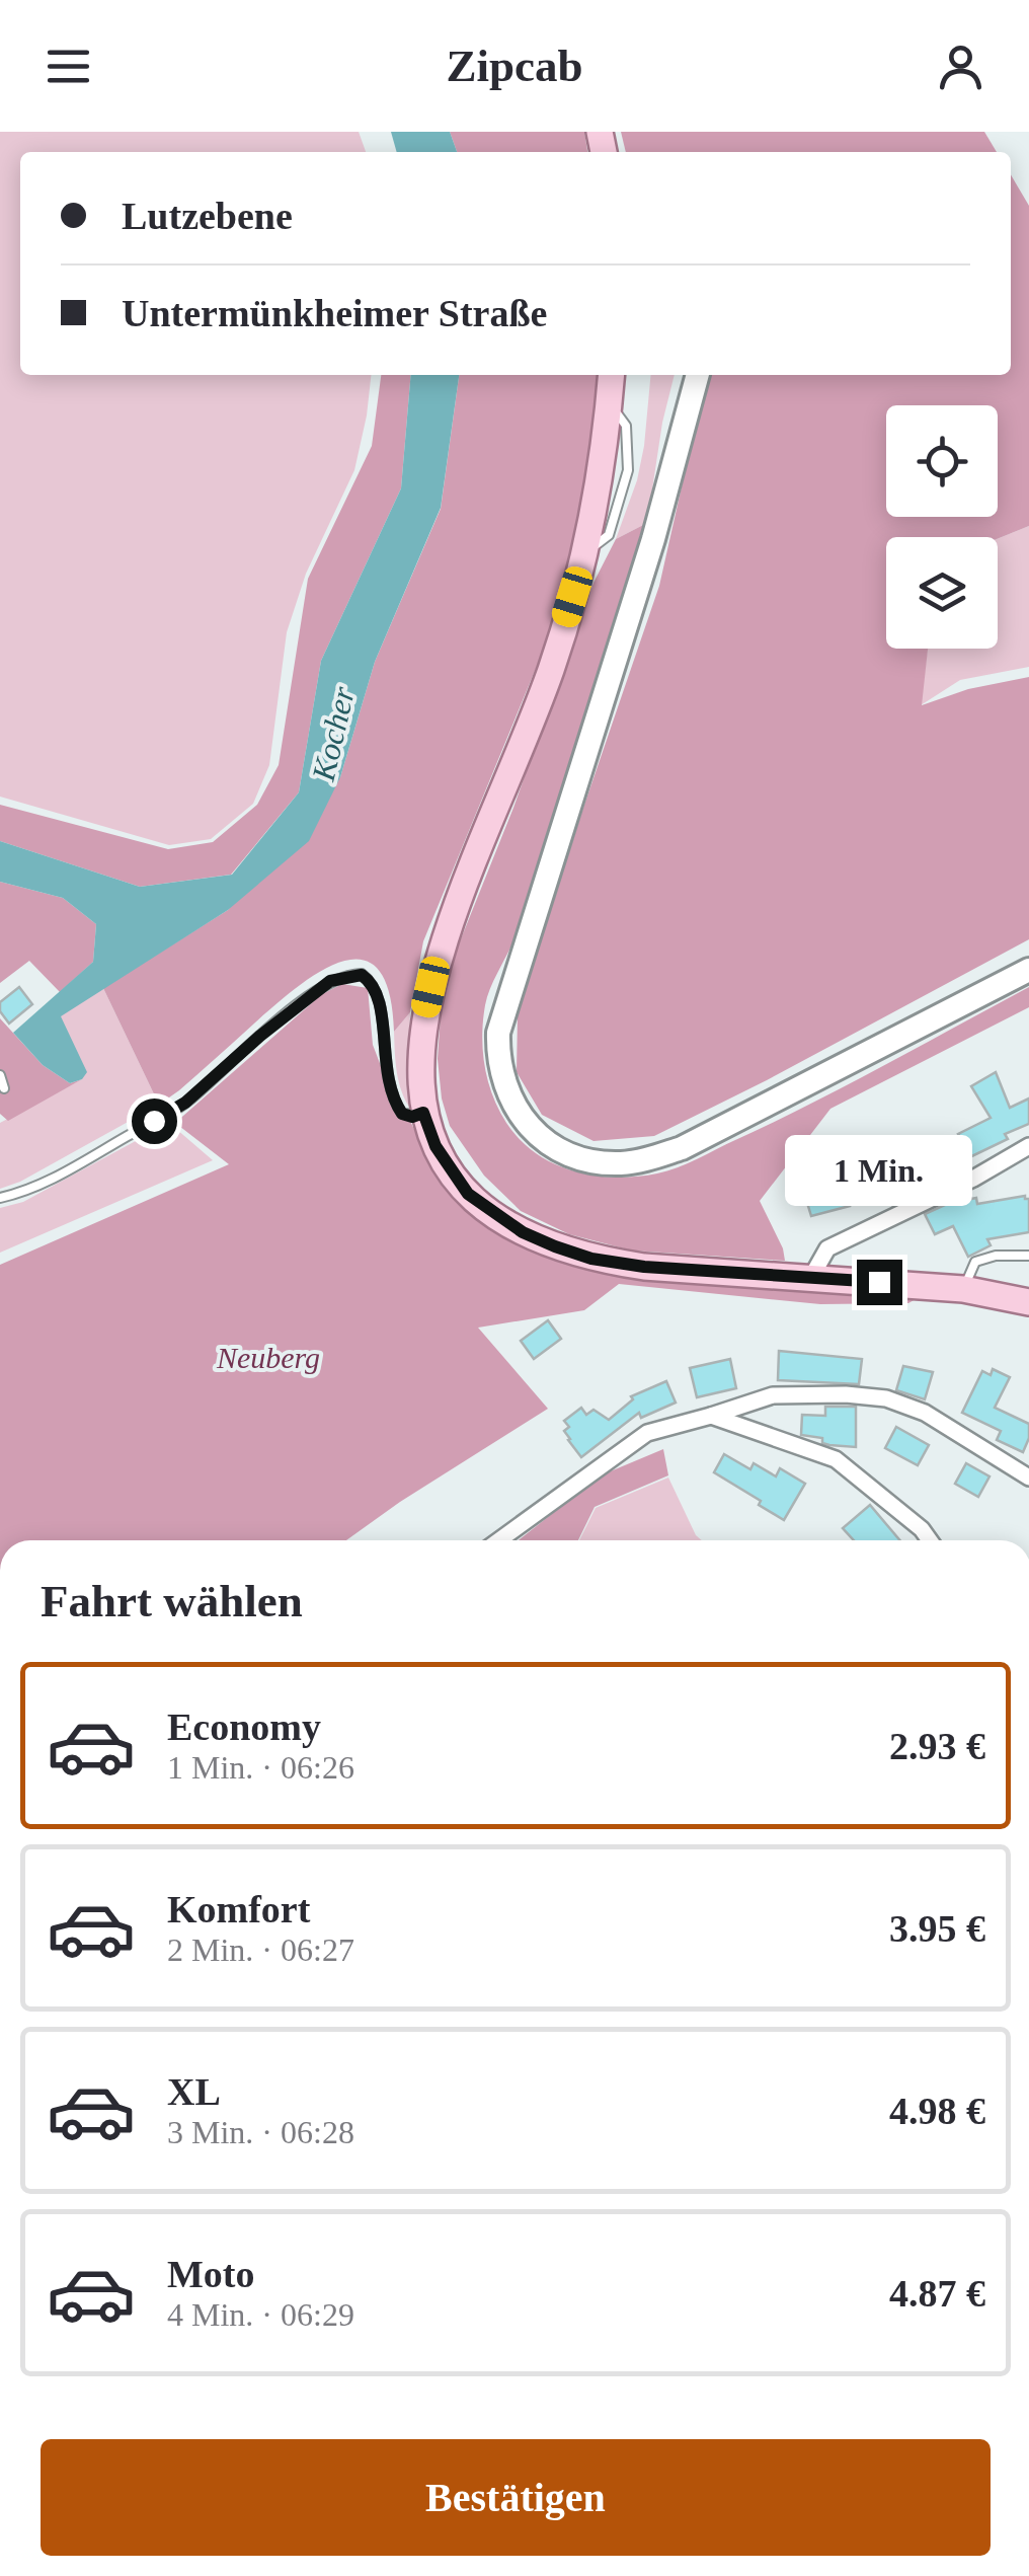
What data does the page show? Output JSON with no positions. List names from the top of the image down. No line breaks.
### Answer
{"water":["Kocher"],"parks":["Neuberg"],"page":{"header":"Zipcab","banner":["Lutzebene","Untermünkheimer Straße"],"bubble":"1 Min.","heading":"Fahrt wählen","list":[{"name":"Economy","note":"1 Min. · 06:26","value":"2.93 €"},{"name":"Komfort","note":"2 Min. · 06:27","value":"3.95 €"},{"name":"XL","note":"3 Min. · 06:28","value":"4.98 €"},{"name":"Moto","note":"4 Min. · 06:29","value":"4.87 €"}],"buttons":"Bestätigen"}}
